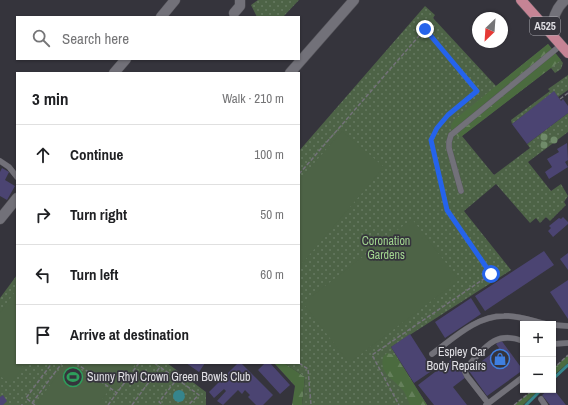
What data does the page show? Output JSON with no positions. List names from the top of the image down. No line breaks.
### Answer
{"streets":{"main road":["A525"]},"parks":["Coronation Gardens"],"places":{"shop":["Espley Car Body Repairs"],"sports":["Sunny Rhyl Crown Green Bowls Club"]},"north":"bottom left","page":{"search":"Search here","heading":["3 min","Walk · 210 m"],"list":[["Continue","100 m"],["Turn right","50 m"],["Turn left","60 m"],"Arrive at destination"],"map_buttons":["+","−"]}}
